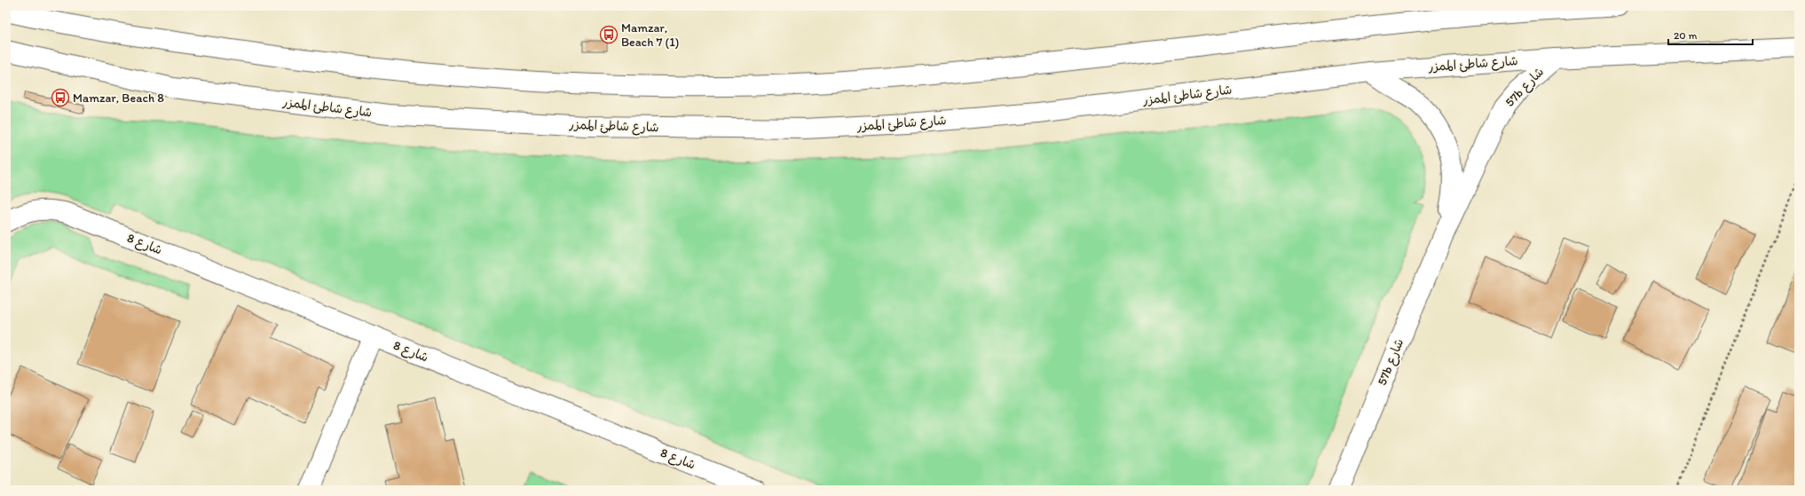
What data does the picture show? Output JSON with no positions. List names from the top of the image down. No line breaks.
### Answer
{"streets":{"main road":["شارع شاطئ الممزر","57b شارع","شارع 8"]},"crossings":[["شارع شاطئ الممزر","57b شارع"]],"places":{"bus stop":["Mamzar, Beach 7 (1)","Mamzar, Beach 8"]},"scale_bar":"20 m"}
